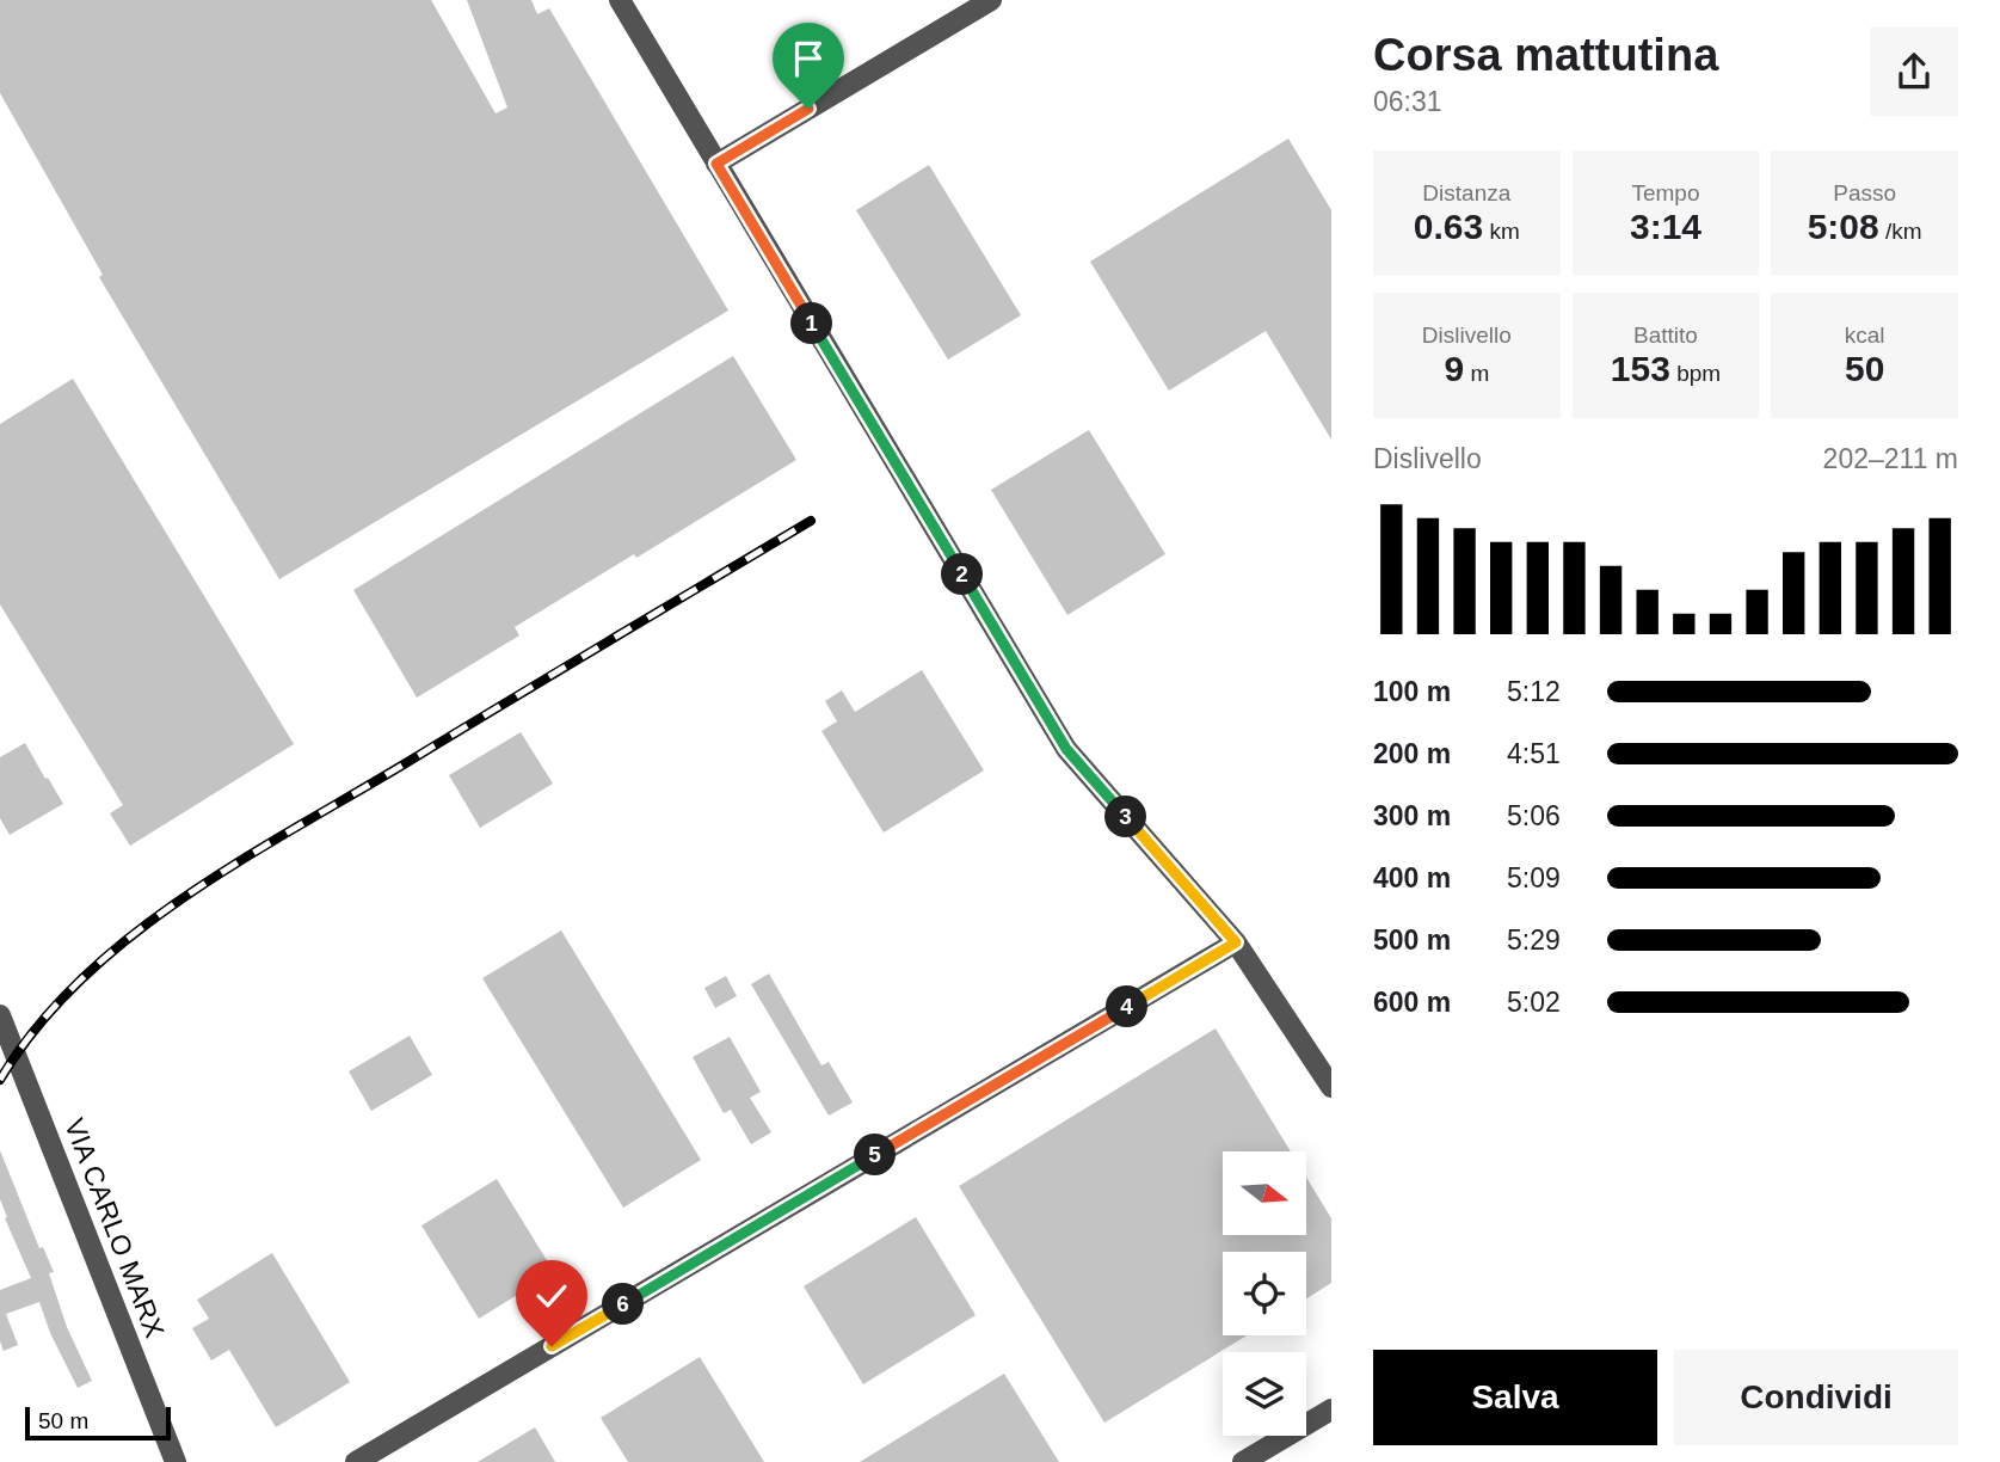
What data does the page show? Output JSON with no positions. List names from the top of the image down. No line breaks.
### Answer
{"streets":{"street":["VIA CARLO MARX"]},"scale_bar":"50 m","north":"right","page":{"heading":["Corsa mattutina","06:31"],"stats":[["Distanza","0.63 km"],["Tempo","3:14"],["Passo","5:08 /km"],["Dislivello","9 m"],["Battito","153 bpm"],["kcal","50"]],"pins":["1","2","3","4","5","6"],"chart":["Dislivello","202–211 m"],"list":[{"name":"100 m","note":"5:12"},{"name":"200 m","note":"4:51"},{"name":"300 m","note":"5:06"},{"name":"400 m","note":"5:09"},{"name":"500 m","note":"5:29"},{"name":"600 m","note":"5:02"}],"buttons":["Salva","Condividi"],"scale":"50 m"}}
